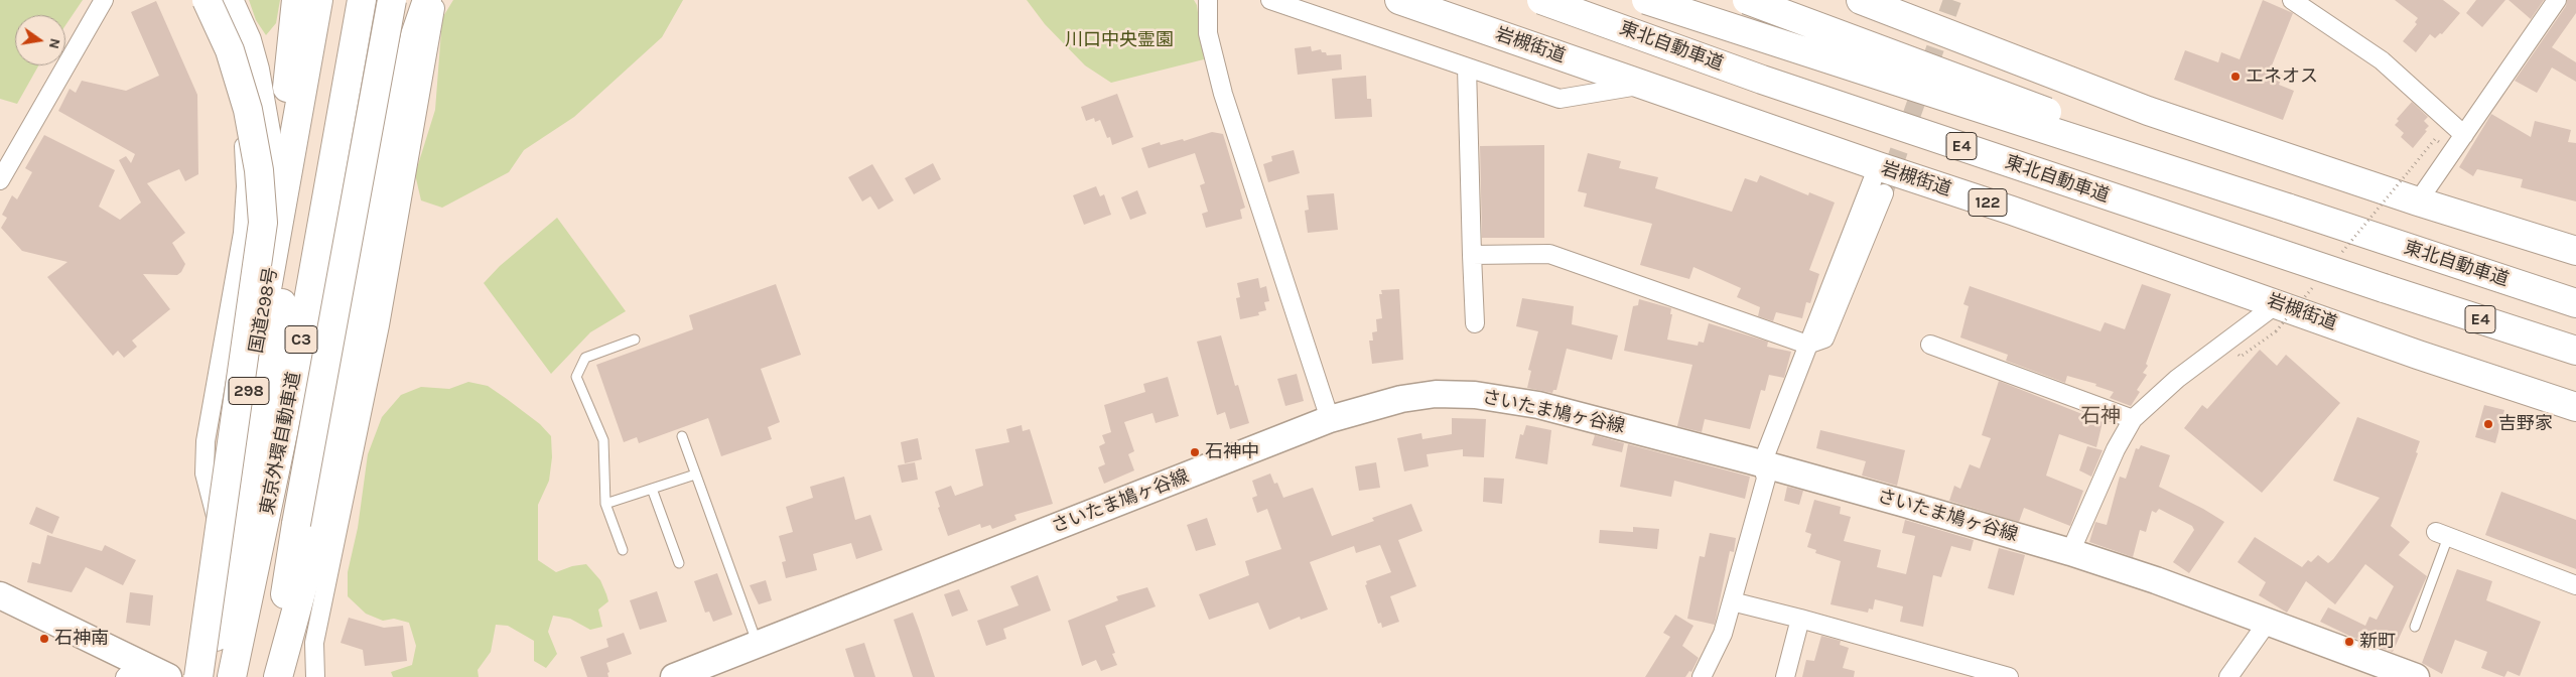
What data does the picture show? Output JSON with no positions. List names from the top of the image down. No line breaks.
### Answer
{"streets":{"highway":["岩槻街道","東北自動車道","E4","122","国道298号","C3","298","東京外環自動車道"],"main road":["さいたま鳩ヶ谷線"]},"crossings":[["国道298号","298"]],"districts":["石神"],"parks":["川口中央霊園"],"places":["エネオス","吉野家","石神中","石神南","新町"],"north":"right"}
